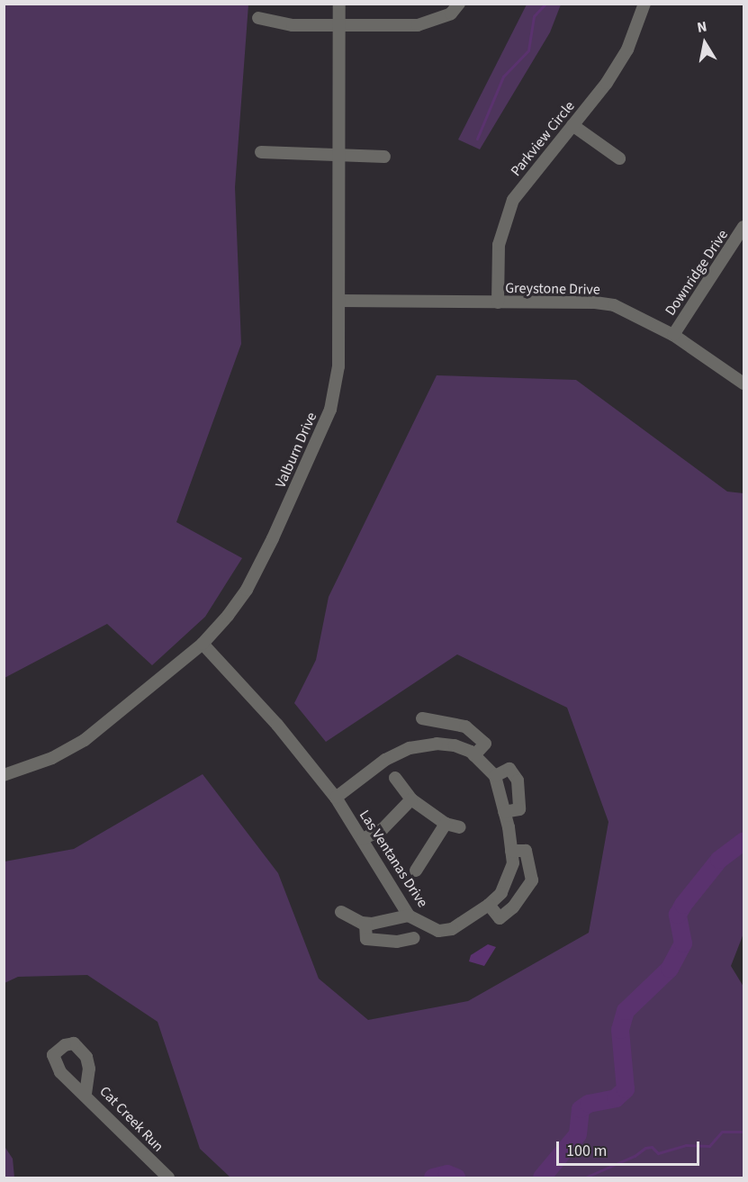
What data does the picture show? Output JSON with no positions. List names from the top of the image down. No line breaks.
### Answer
{"streets":{"street":["Parkview Circle","Downridge Drive","Greystone Drive","Valburn Drive","Las Ventanas Drive","Cat Creek Run"]},"crossings":[["Parkview Circle","Greystone Drive"],["Downridge Drive","Greystone Drive"],["Greystone Drive","Valburn Drive"],["Valburn Drive","Las Ventanas Drive"]],"scale_bar":"100 m","north":"top"}
